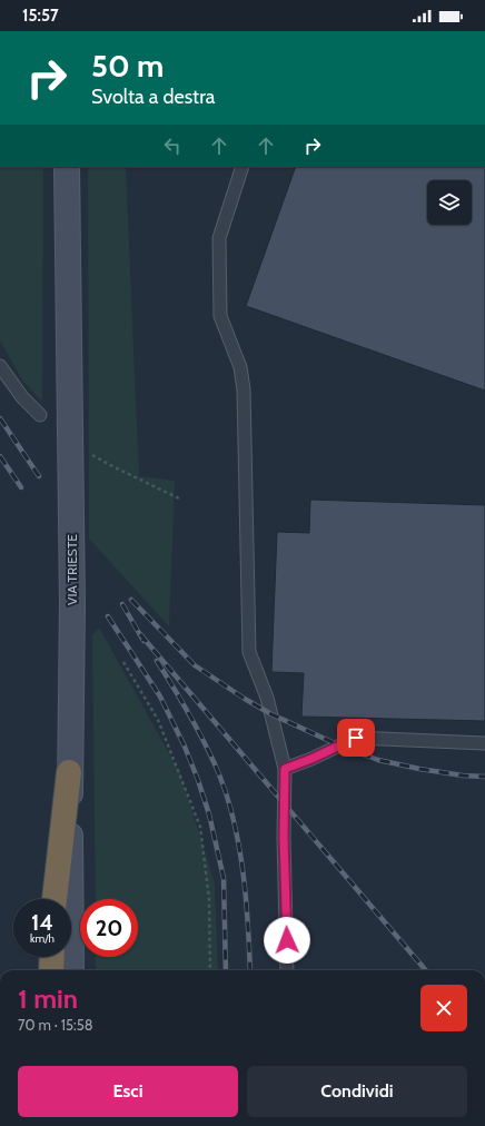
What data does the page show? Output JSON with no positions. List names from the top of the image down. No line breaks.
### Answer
{"streets":{"main road":["VIA TRIESTE"]},"page":{"status":"15:57","turn":["50 m","Svolta a destra"],"speed":"14 km/h","limit":"20","heading":["1 min","70 m · 15:58"],"buttons":["Esci","Condividi"]}}
